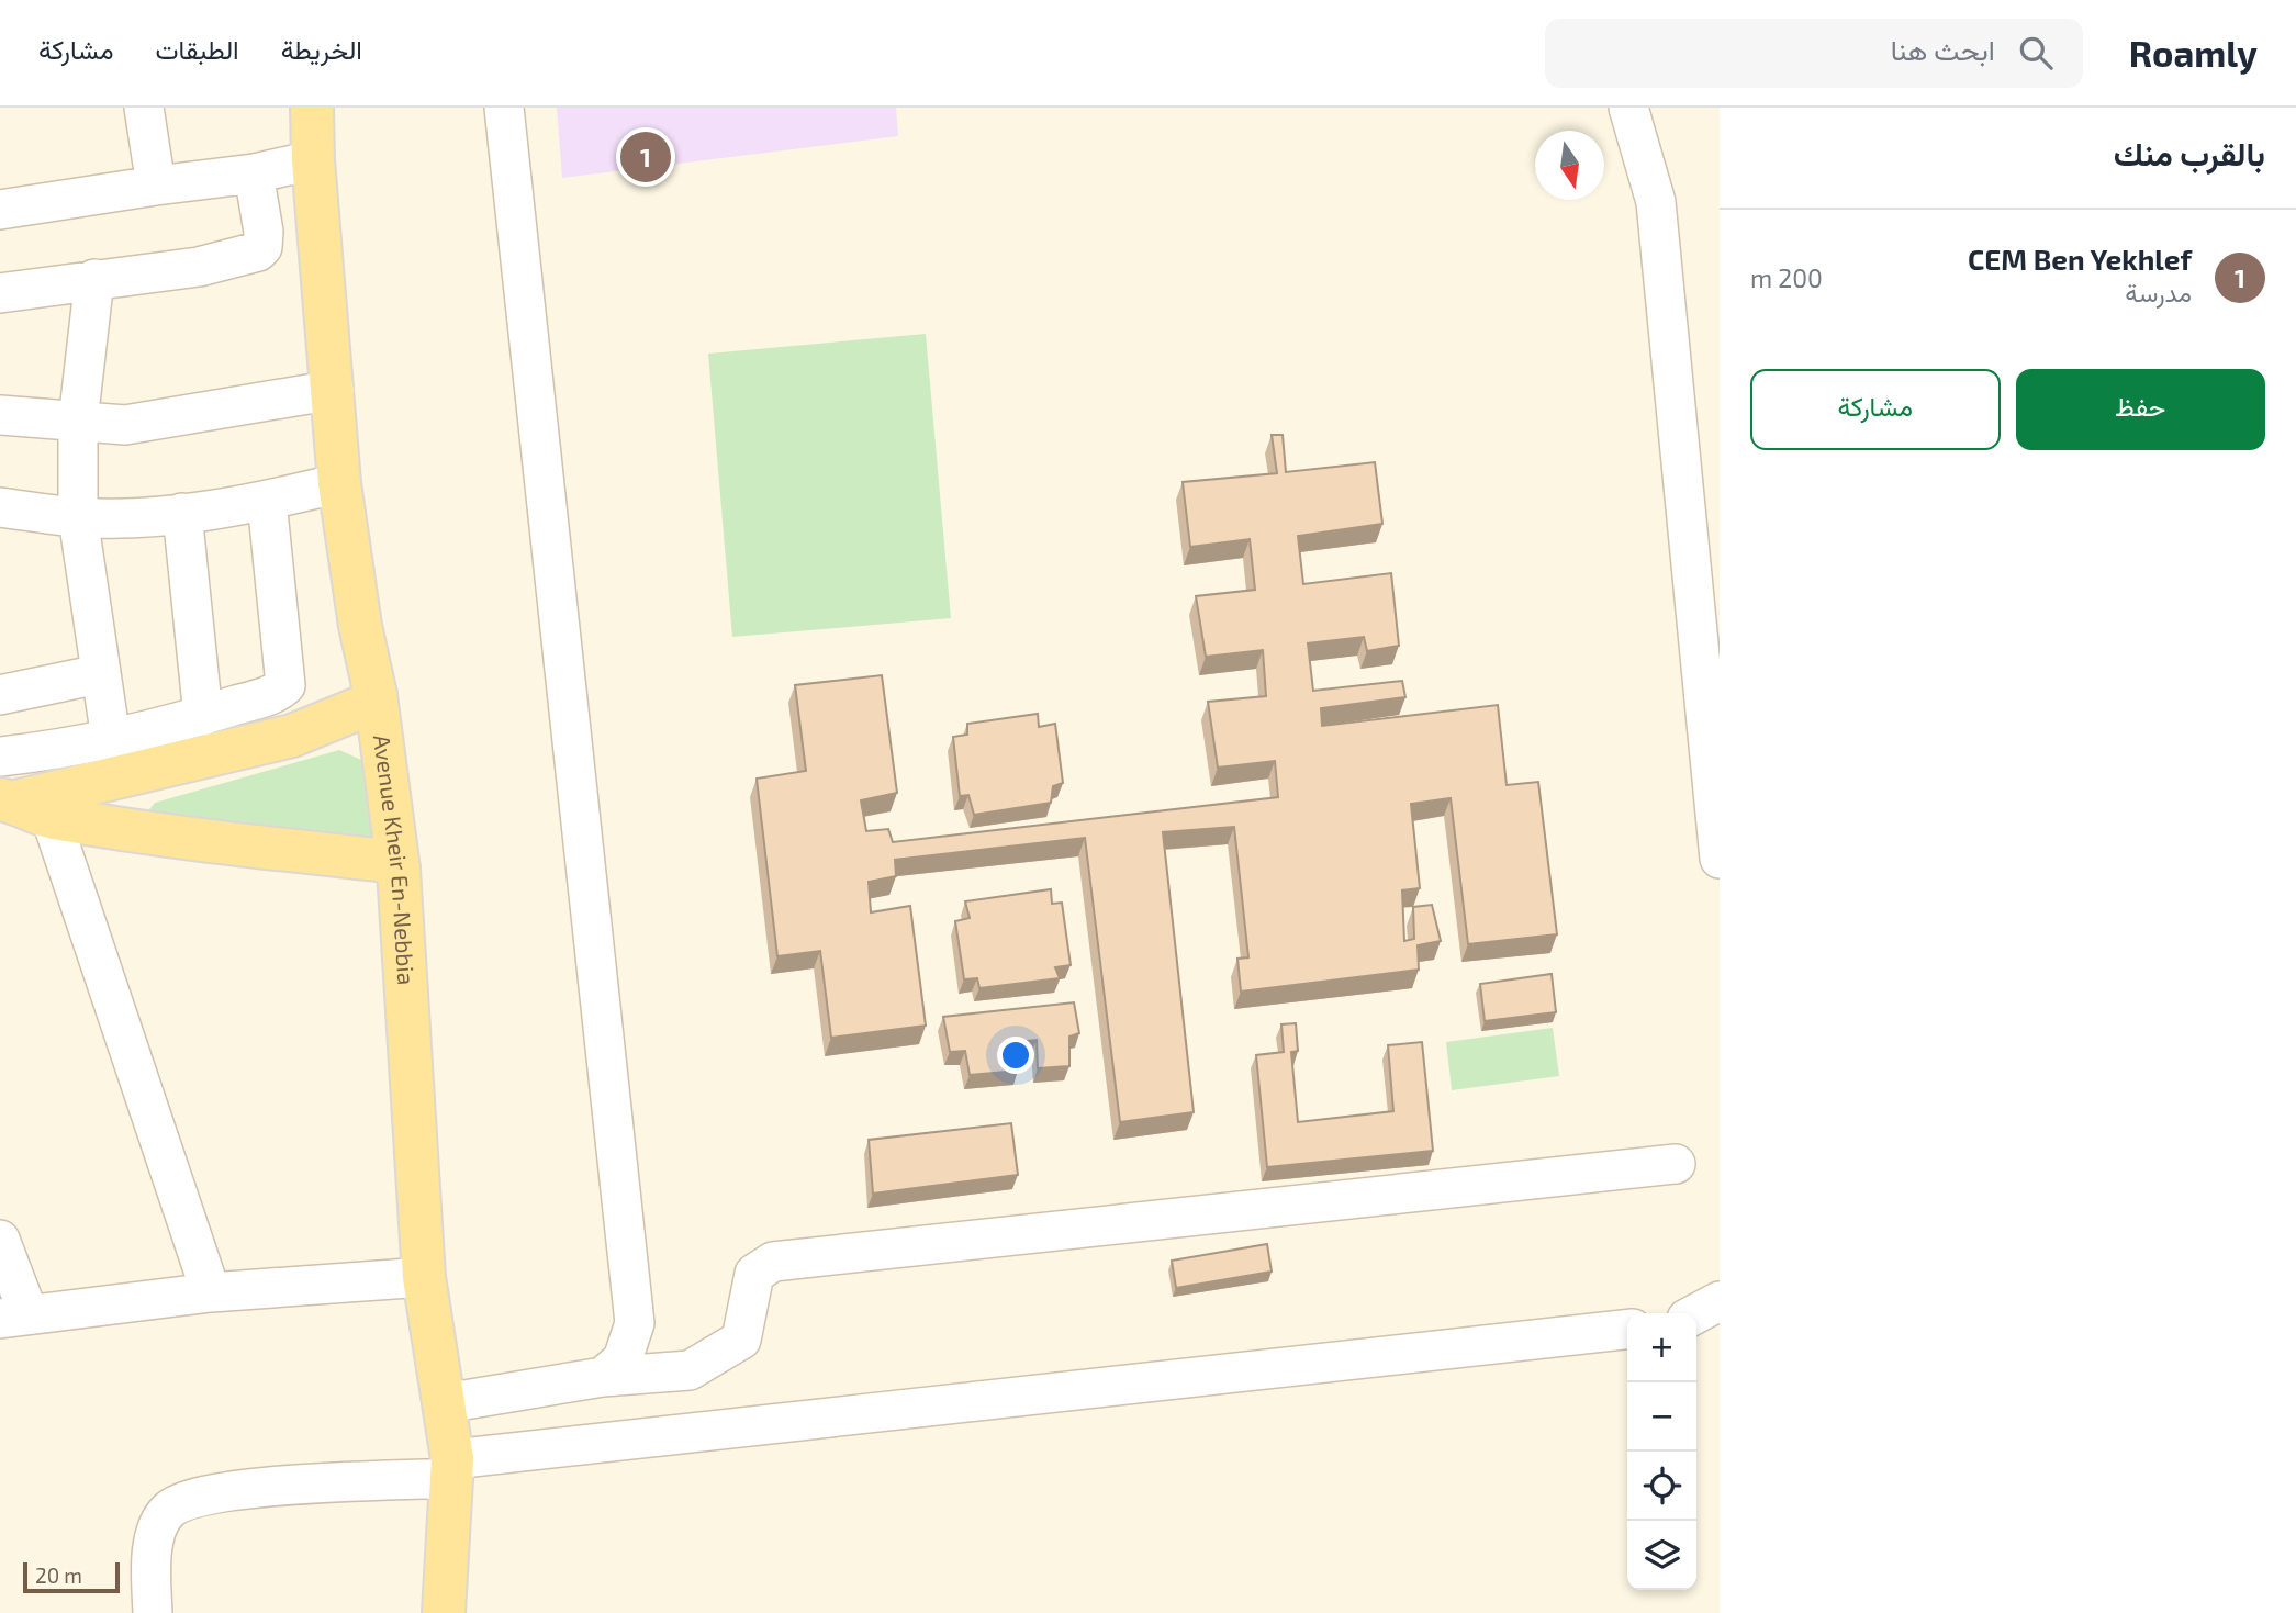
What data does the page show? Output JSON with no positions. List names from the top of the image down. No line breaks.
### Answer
{"streets":{"main road":["Avenue Kheir En-Nebbia"]},"scale_bar":"20 m","north":"bottom","page":{"header":"Roamly","search":"ابحث هنا","nav":["الخريطة","الطبقات","مشاركة"],"heading":"بالقرب منك","pins":"1","list":[{"mark":"1","name":"CEM Ben Yekhlef","note":"مدرسة","value":"200 m"}],"buttons":["حفظ","مشاركة"],"map_buttons":["+","−"],"scale":"20 m"}}
